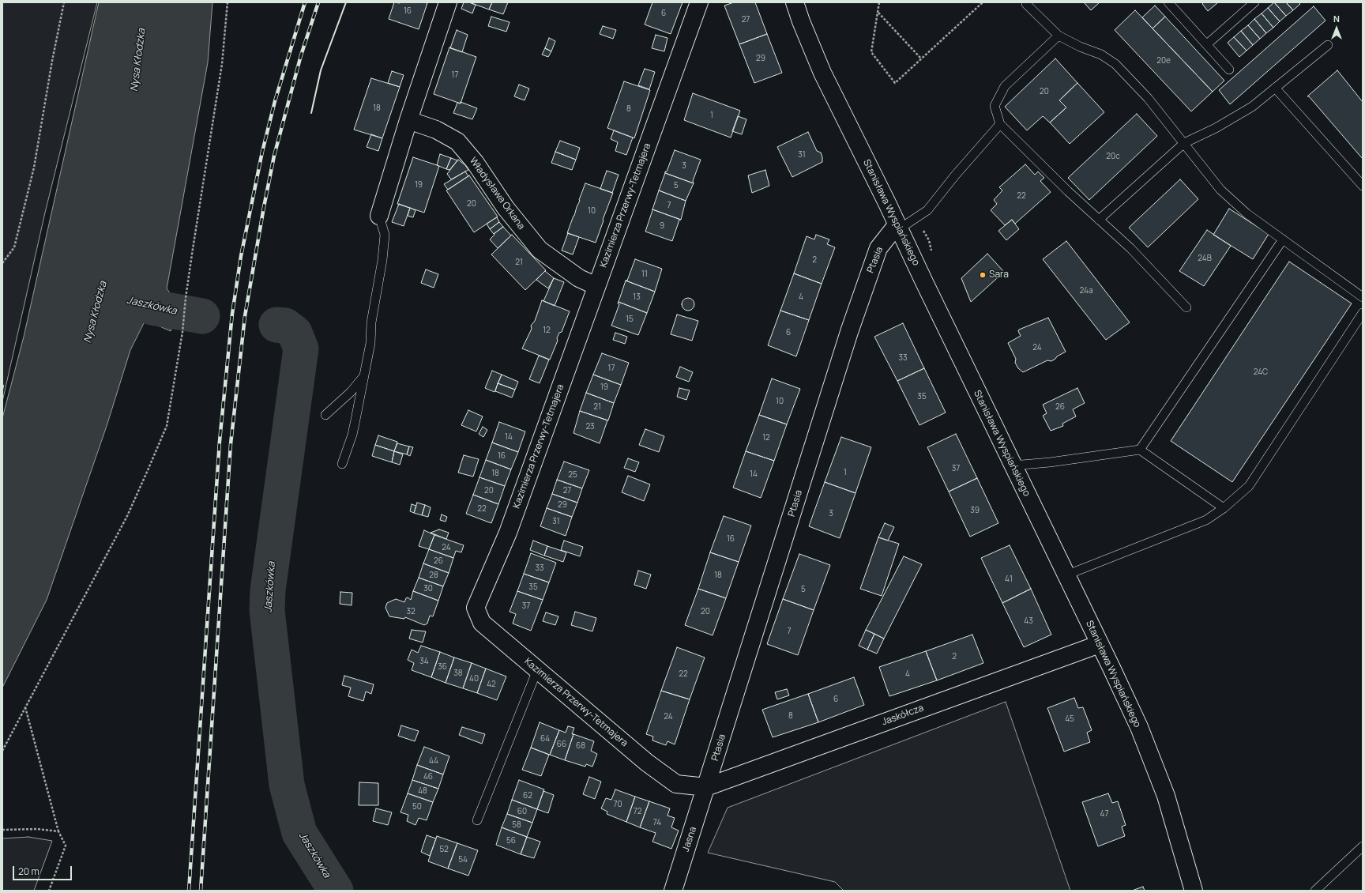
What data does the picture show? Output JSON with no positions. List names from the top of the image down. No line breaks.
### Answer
{"streets":{"street":["Władysława Orkana","Kazimierza Przerwy-Tetmajera","Stanisława Wyspiańskiego","Ptasia","Jaskółcza","Jasna"]},"crossings":[["Władysława Orkana","Kazimierza Przerwy-Tetmajera"],["Kazimierza Przerwy-Tetmajera","Ptasia"],["Kazimierza Przerwy-Tetmajera","Jaskółcza"],["Kazimierza Przerwy-Tetmajera","Jasna"],["Stanisława Wyspiańskiego","Ptasia"],["Stanisława Wyspiańskiego","Jaskółcza"],["Ptasia","Jaskółcza"],["Ptasia","Jasna"],["Jaskółcza","Jasna"]],"water":["Nysa Kłodzka","Jaszkówka"],"places":["Sara"],"house_numbers":["16","6","27","29","20e","17","20","18","8","1","31","20c","3","19","5","22","20","7","10","9","24B","2","21","11","24a","13","4","15","12","6","24","33","17","24C","19","35","10","21","26","23","14","12","16","37","1","18","14","25","20","27","29","22","39","3","31","16","24","26","33","28","18","41","35","30","5","37","32","20","43","7","2","34","36","38","22","4","40","42","6","8","24","45","64","66","68","44","46","48","62","70","50","60","72","47","74","58","56","52","54"],"scale_bar":"20 m","north":"top"}
